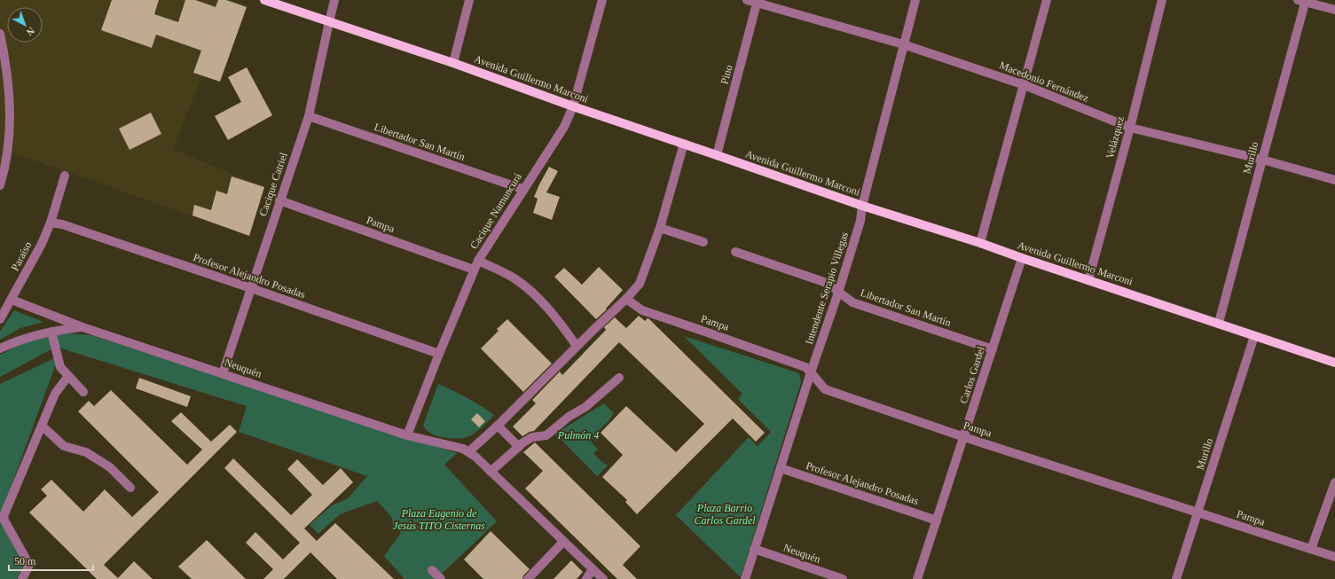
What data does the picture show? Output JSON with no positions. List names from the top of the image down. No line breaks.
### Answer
{"streets":{"main road":["Avenida Guillermo Marconi"],"street":["Pino","Macedonio Fernández","Velázquez","Libertador San Martín","Murillo","Cacique Catriel","Cacique Namuncurá","Pampa","Paraíso","Profesor Alejandro Posadas","Intendente Serapio Villegas","Neuquén","Carlos Gardel"]},"crossings":[["Pino","Avenida Guillermo Marconi"],["Pino","Macedonio Fernández"],["Avenida Guillermo Marconi","Velázquez"],["Avenida Guillermo Marconi","Murillo"],["Avenida Guillermo Marconi","Cacique Catriel"],["Avenida Guillermo Marconi","Cacique Namuncurá"],["Avenida Guillermo Marconi","Intendente Serapio Villegas"],["Avenida Guillermo Marconi","Carlos Gardel"],["Macedonio Fernández","Velázquez"],["Macedonio Fernández","Murillo"],["Macedonio Fernández","Intendente Serapio Villegas"],["Libertador San Martín","Cacique Catriel"],["Libertador San Martín","Cacique Namuncurá"],["Libertador San Martín","Intendente Serapio Villegas"],["Libertador San Martín","Carlos Gardel"],["Murillo","Pampa"],["Cacique Catriel","Pampa"],["Cacique Catriel","Profesor Alejandro Posadas"],["Cacique Catriel","Neuquén"],["Cacique Namuncurá","Pampa"],["Cacique Namuncurá","Profesor Alejandro Posadas"],["Cacique Namuncurá","Neuquén"],["Pampa","Intendente Serapio Villegas"],["Pampa","Carlos Gardel"],["Paraíso","Profesor Alejandro Posadas"],["Paraíso","Neuquén"],["Profesor Alejandro Posadas","Intendente Serapio Villegas"],["Profesor Alejandro Posadas","Carlos Gardel"],["Intendente Serapio Villegas","Neuquén"]],"parks":["Pulmón 4","Plaza Barrio Carlos Gardel","Plaza Eugenio de Jesús TITO Cisternas"],"scale_bar":"50 m","north":"bottom right"}
